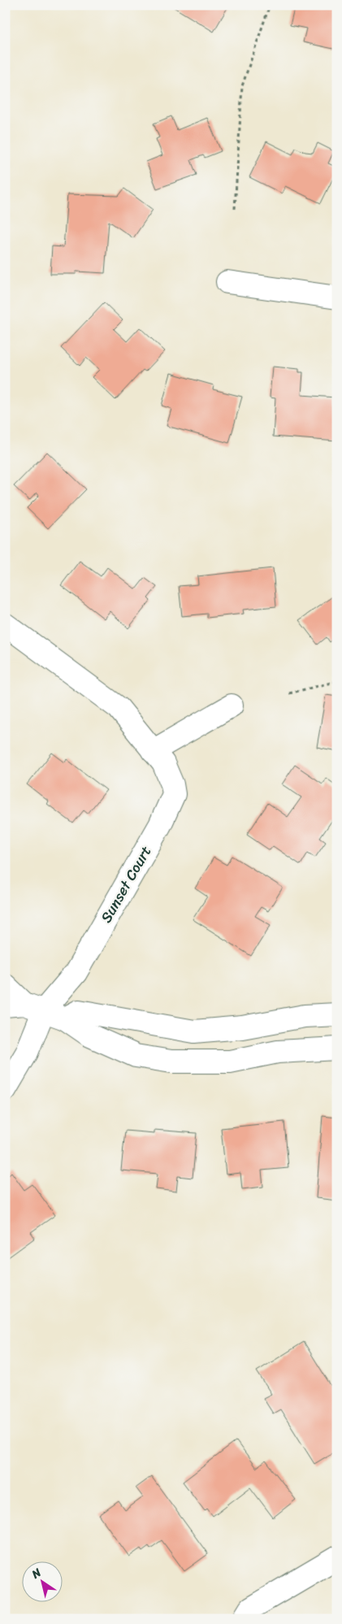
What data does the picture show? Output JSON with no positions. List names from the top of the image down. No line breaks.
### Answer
{"streets":{"street":["Sunset Court"]},"north":"top left"}
